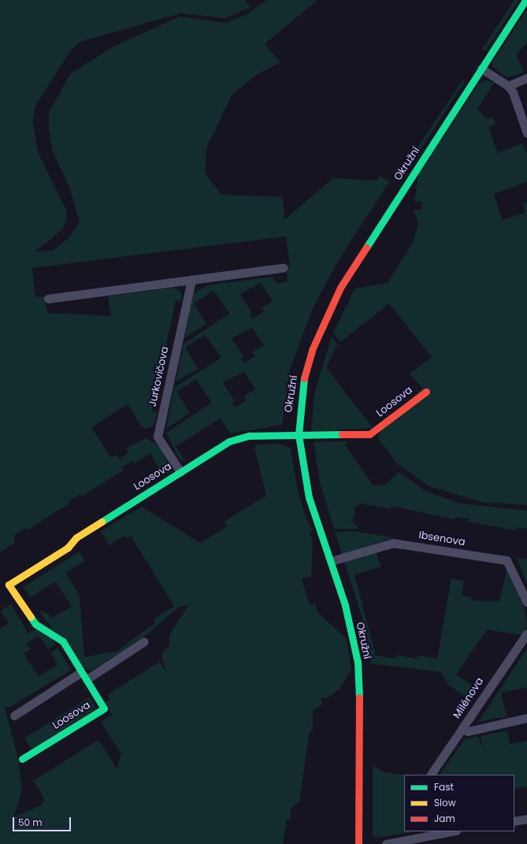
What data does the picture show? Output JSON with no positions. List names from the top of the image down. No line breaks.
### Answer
{"streets":{"street":["Okružní","Jurkovičova","Loosova","Ibsenova","Milénova"]},"crossings":[["Okružní","Loosova"],["Okružní","Ibsenova"],["Jurkovičova","Loosova"]],"legend":["Fast","Slow","Jam"],"scale_bar":"50 m"}
